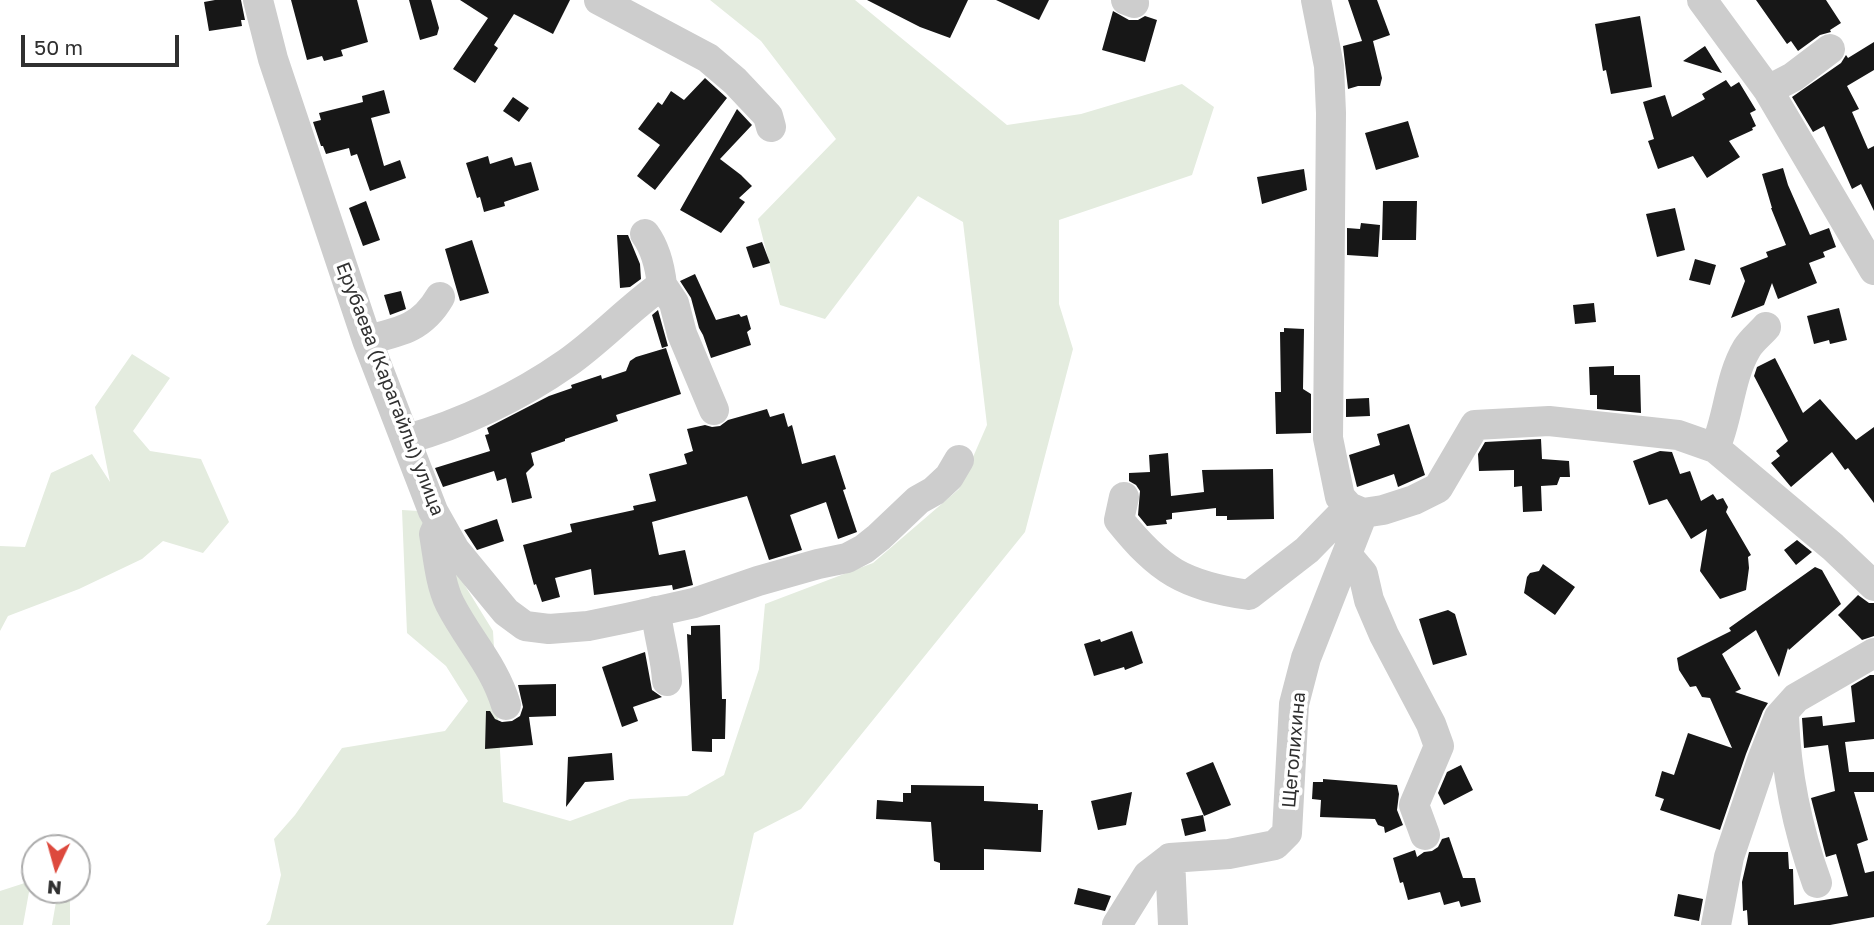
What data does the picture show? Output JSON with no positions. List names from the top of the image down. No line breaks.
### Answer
{"streets":{"street":["Ерубаева (Карагайлы) улица","Щеголихина"]},"scale_bar":"50 m","north":"bottom"}
